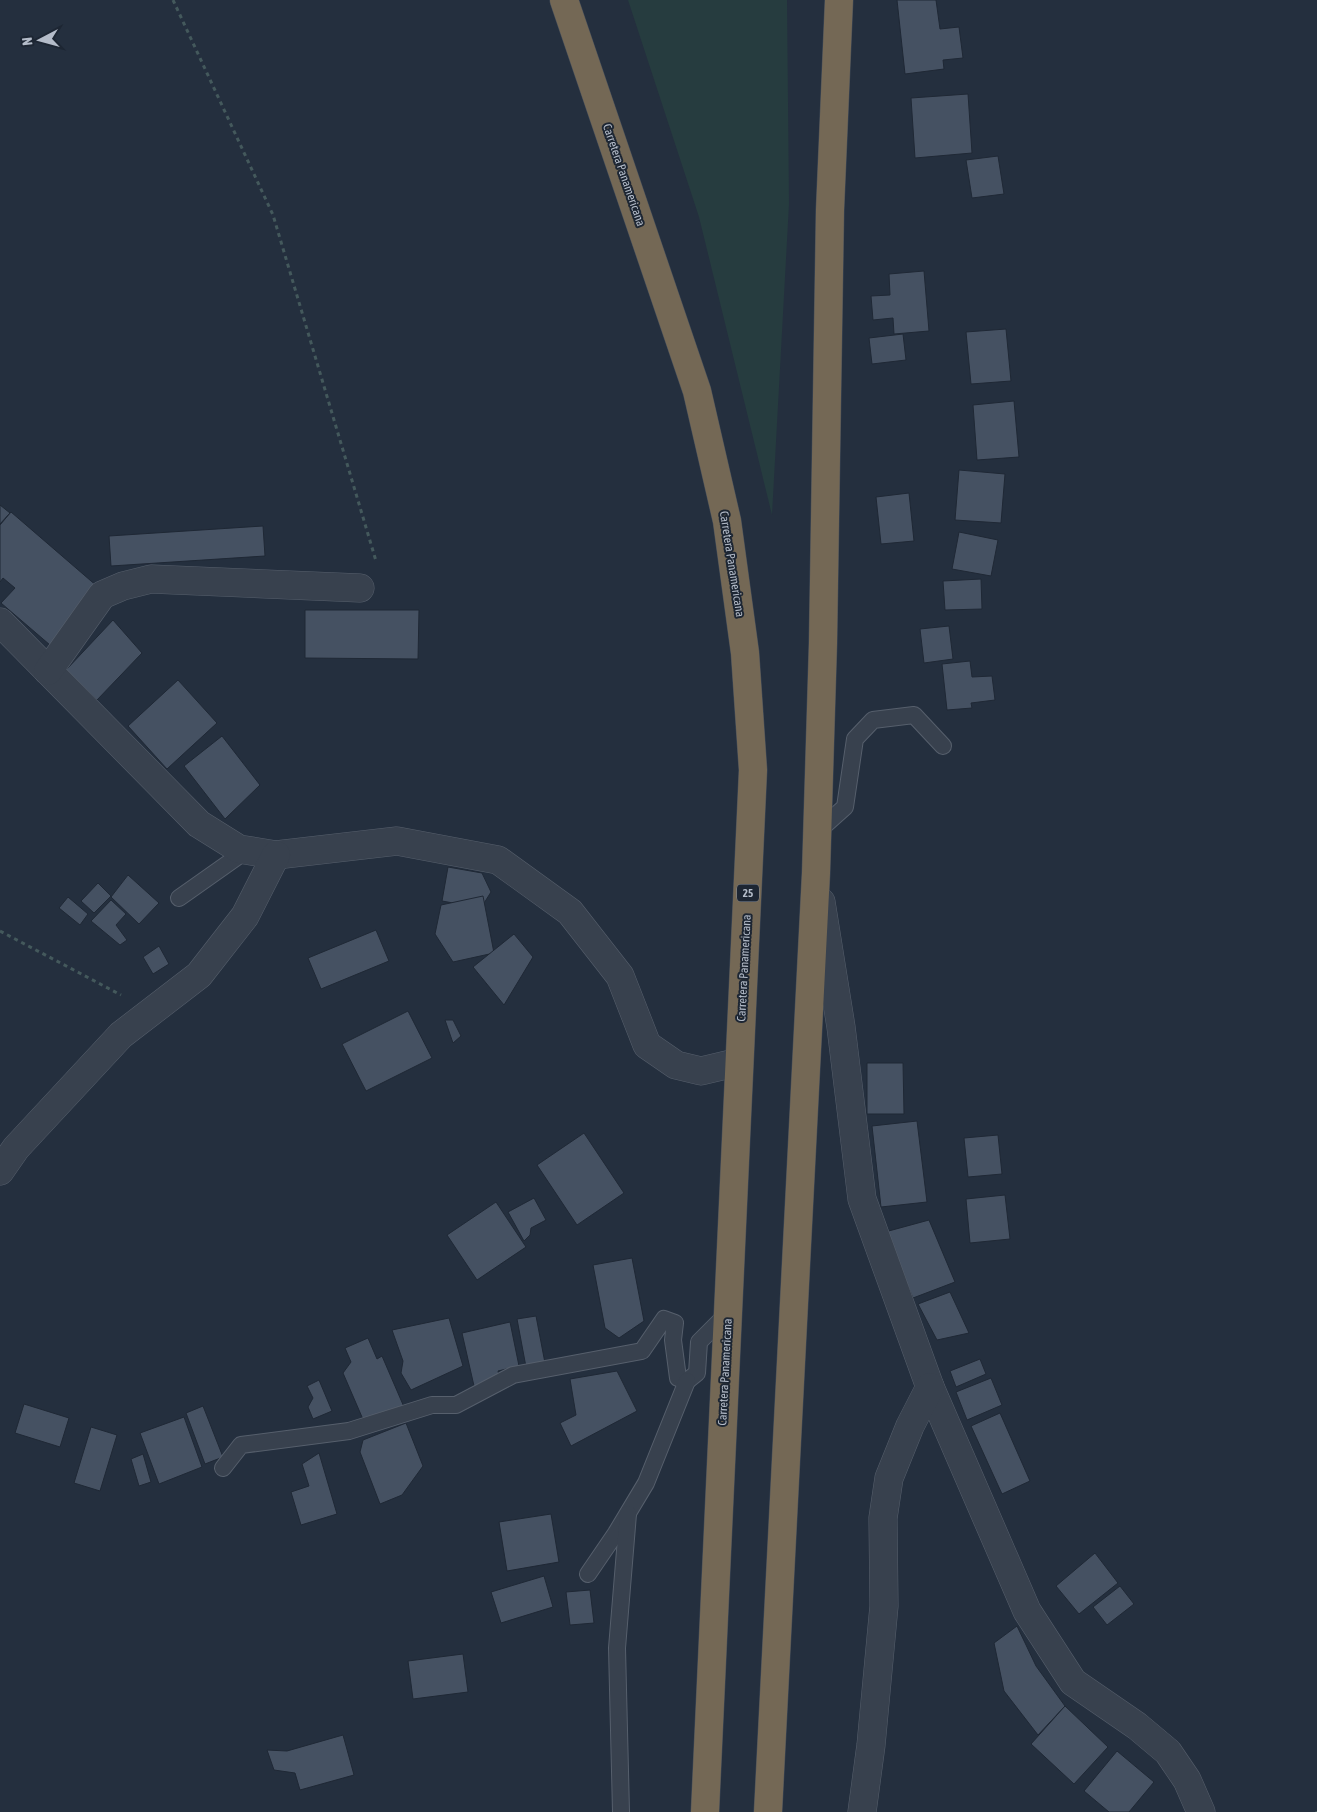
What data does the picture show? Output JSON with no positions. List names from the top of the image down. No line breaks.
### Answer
{"streets":{"highway":["Carretera Panamericana","25"]},"north":"left"}
